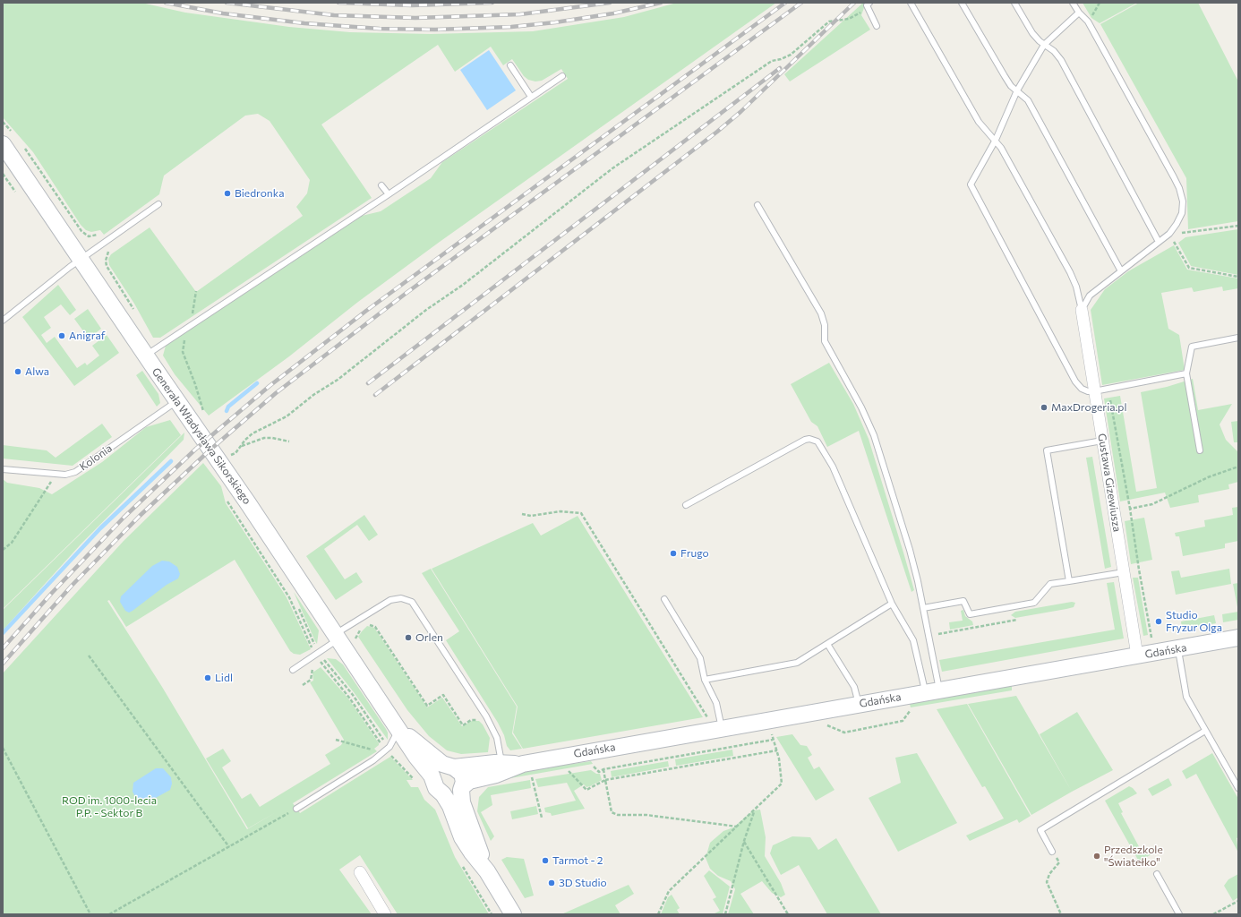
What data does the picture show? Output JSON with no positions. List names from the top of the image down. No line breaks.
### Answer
{"streets":{"street":["Generała Władysława Sikorskiego","Gustawa Gizewiusza","Gdańska"],"lane":["Kolonia"]},"crossings":[["Generała Władysława Sikorskiego","Kolonia"],["Generała Władysława Sikorskiego","Gdańska"],["Gustawa Gizewiusza","Gdańska"]],"parks":["ROD im. 1000-lecia P.P. - Sektor B"],"places":["Biedronka","Anigraf","Alwa","MaxDrogeria.pl","Frugo","Studio Fryzur Olga","Orlen","Lidl","Przedszkole \"Światełko\"","Tarmot - 2","3D Studio"]}
